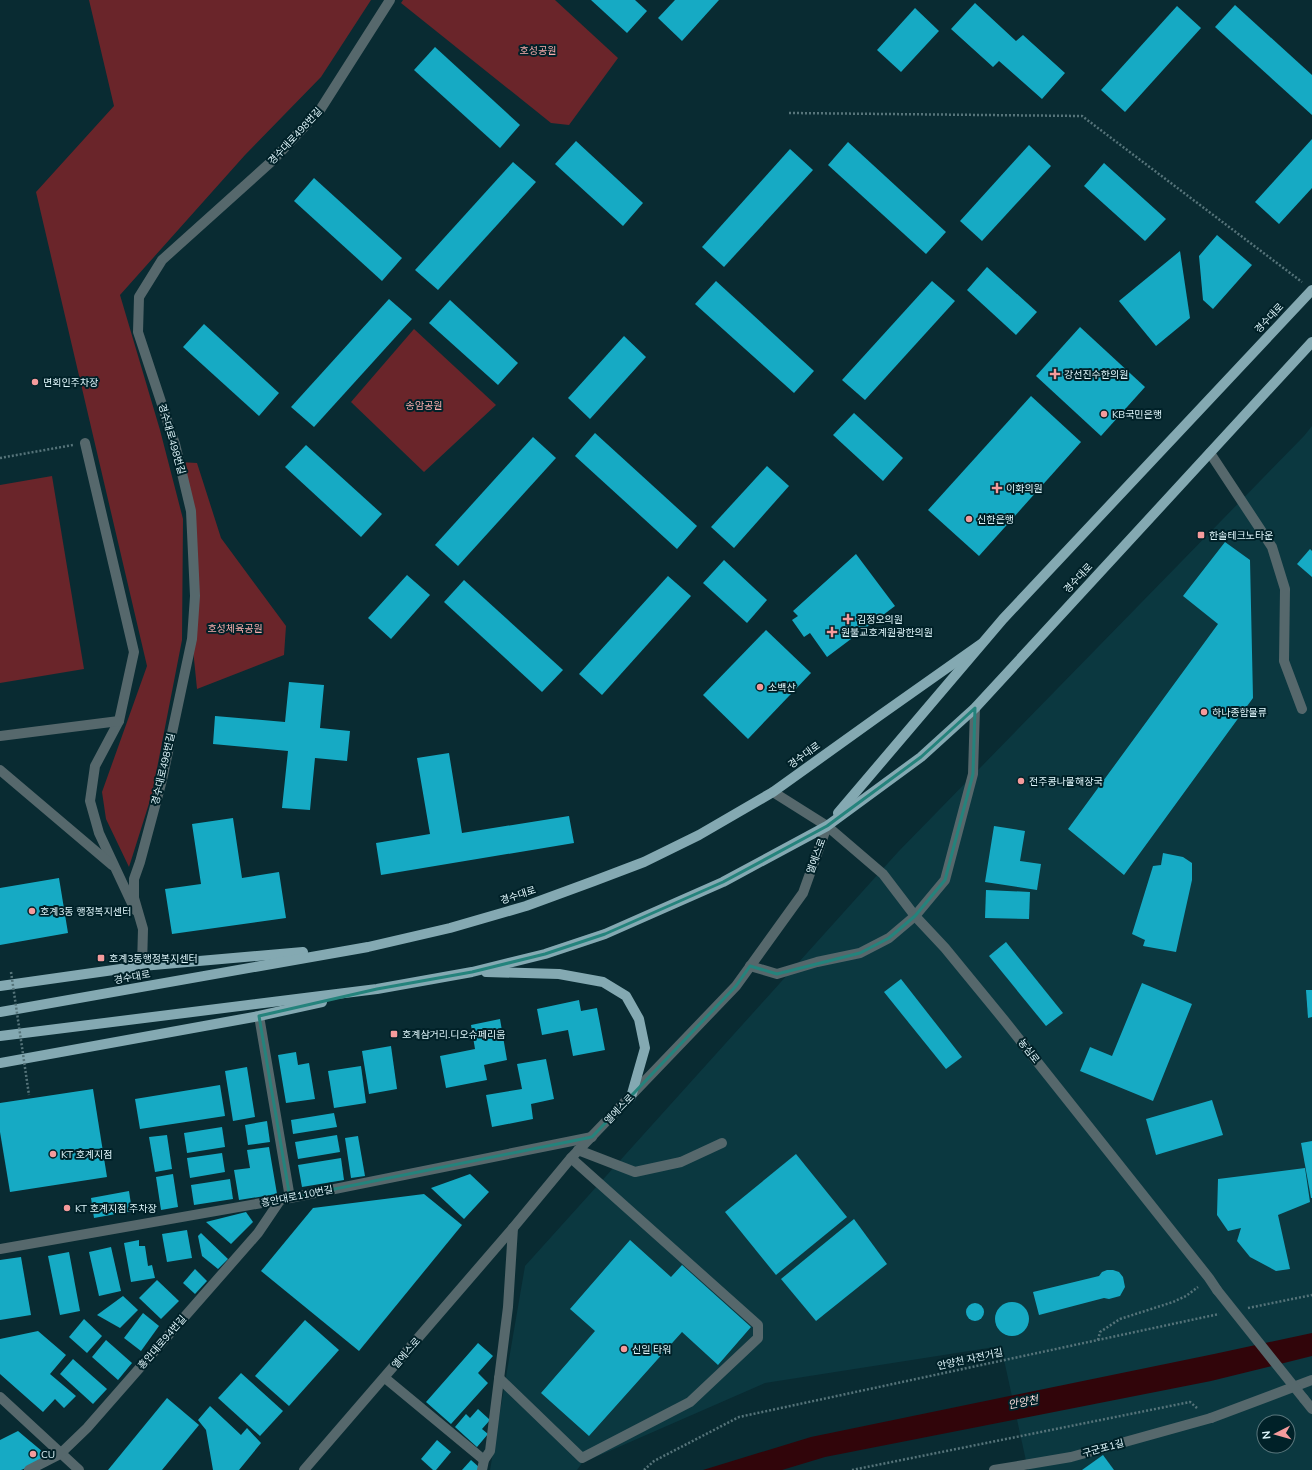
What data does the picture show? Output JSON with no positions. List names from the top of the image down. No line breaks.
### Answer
{"streets":{"main road":["경수대로"],"street":["경수대로498번길","엘에스로","농심로","흥안대로110번길","흥안대로94번길","구군포1길"],"path":["안양천 자전거길"]},"crossings":[["경수대로","엘에스로"],["경수대로","농심로"],["엘에스로","농심로"],["엘에스로","흥안대로110번길"],["흥안대로110번길","흥안대로94번길"]],"water":["안양천"],"parks":["호성공원","송암공원","호성체육공원"],"places":{"health":["강선진수한의원","이화의원","김정오의원","원불교호계원광한의원"],"other":["면회인주차장","KB국민은행","신한은행","소백산","하나종합물류","전주콩나물해장국","호계3동 행정복지센터","KT 호계지점","KT 호계지점 주차장","신일 타워","CU"],"transit":["한솔테크노타운","호계3동행정복지센터","호계삼거리.디오슈페리움"]},"north":"left"}
